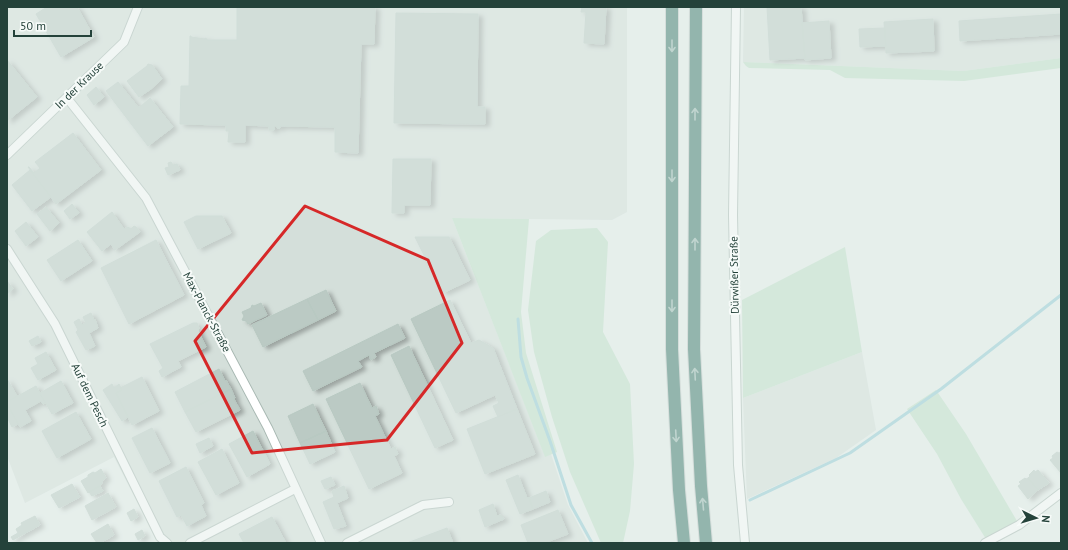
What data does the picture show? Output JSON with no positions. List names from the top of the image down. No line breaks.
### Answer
{"streets":{"street":["In der Krause","Dürwißer Straße","Max-Planck-Straße","Auf dem Pesch"]},"crossings":[["In der Krause","Max-Planck-Straße"]],"scale_bar":"50 m","north":"right"}
